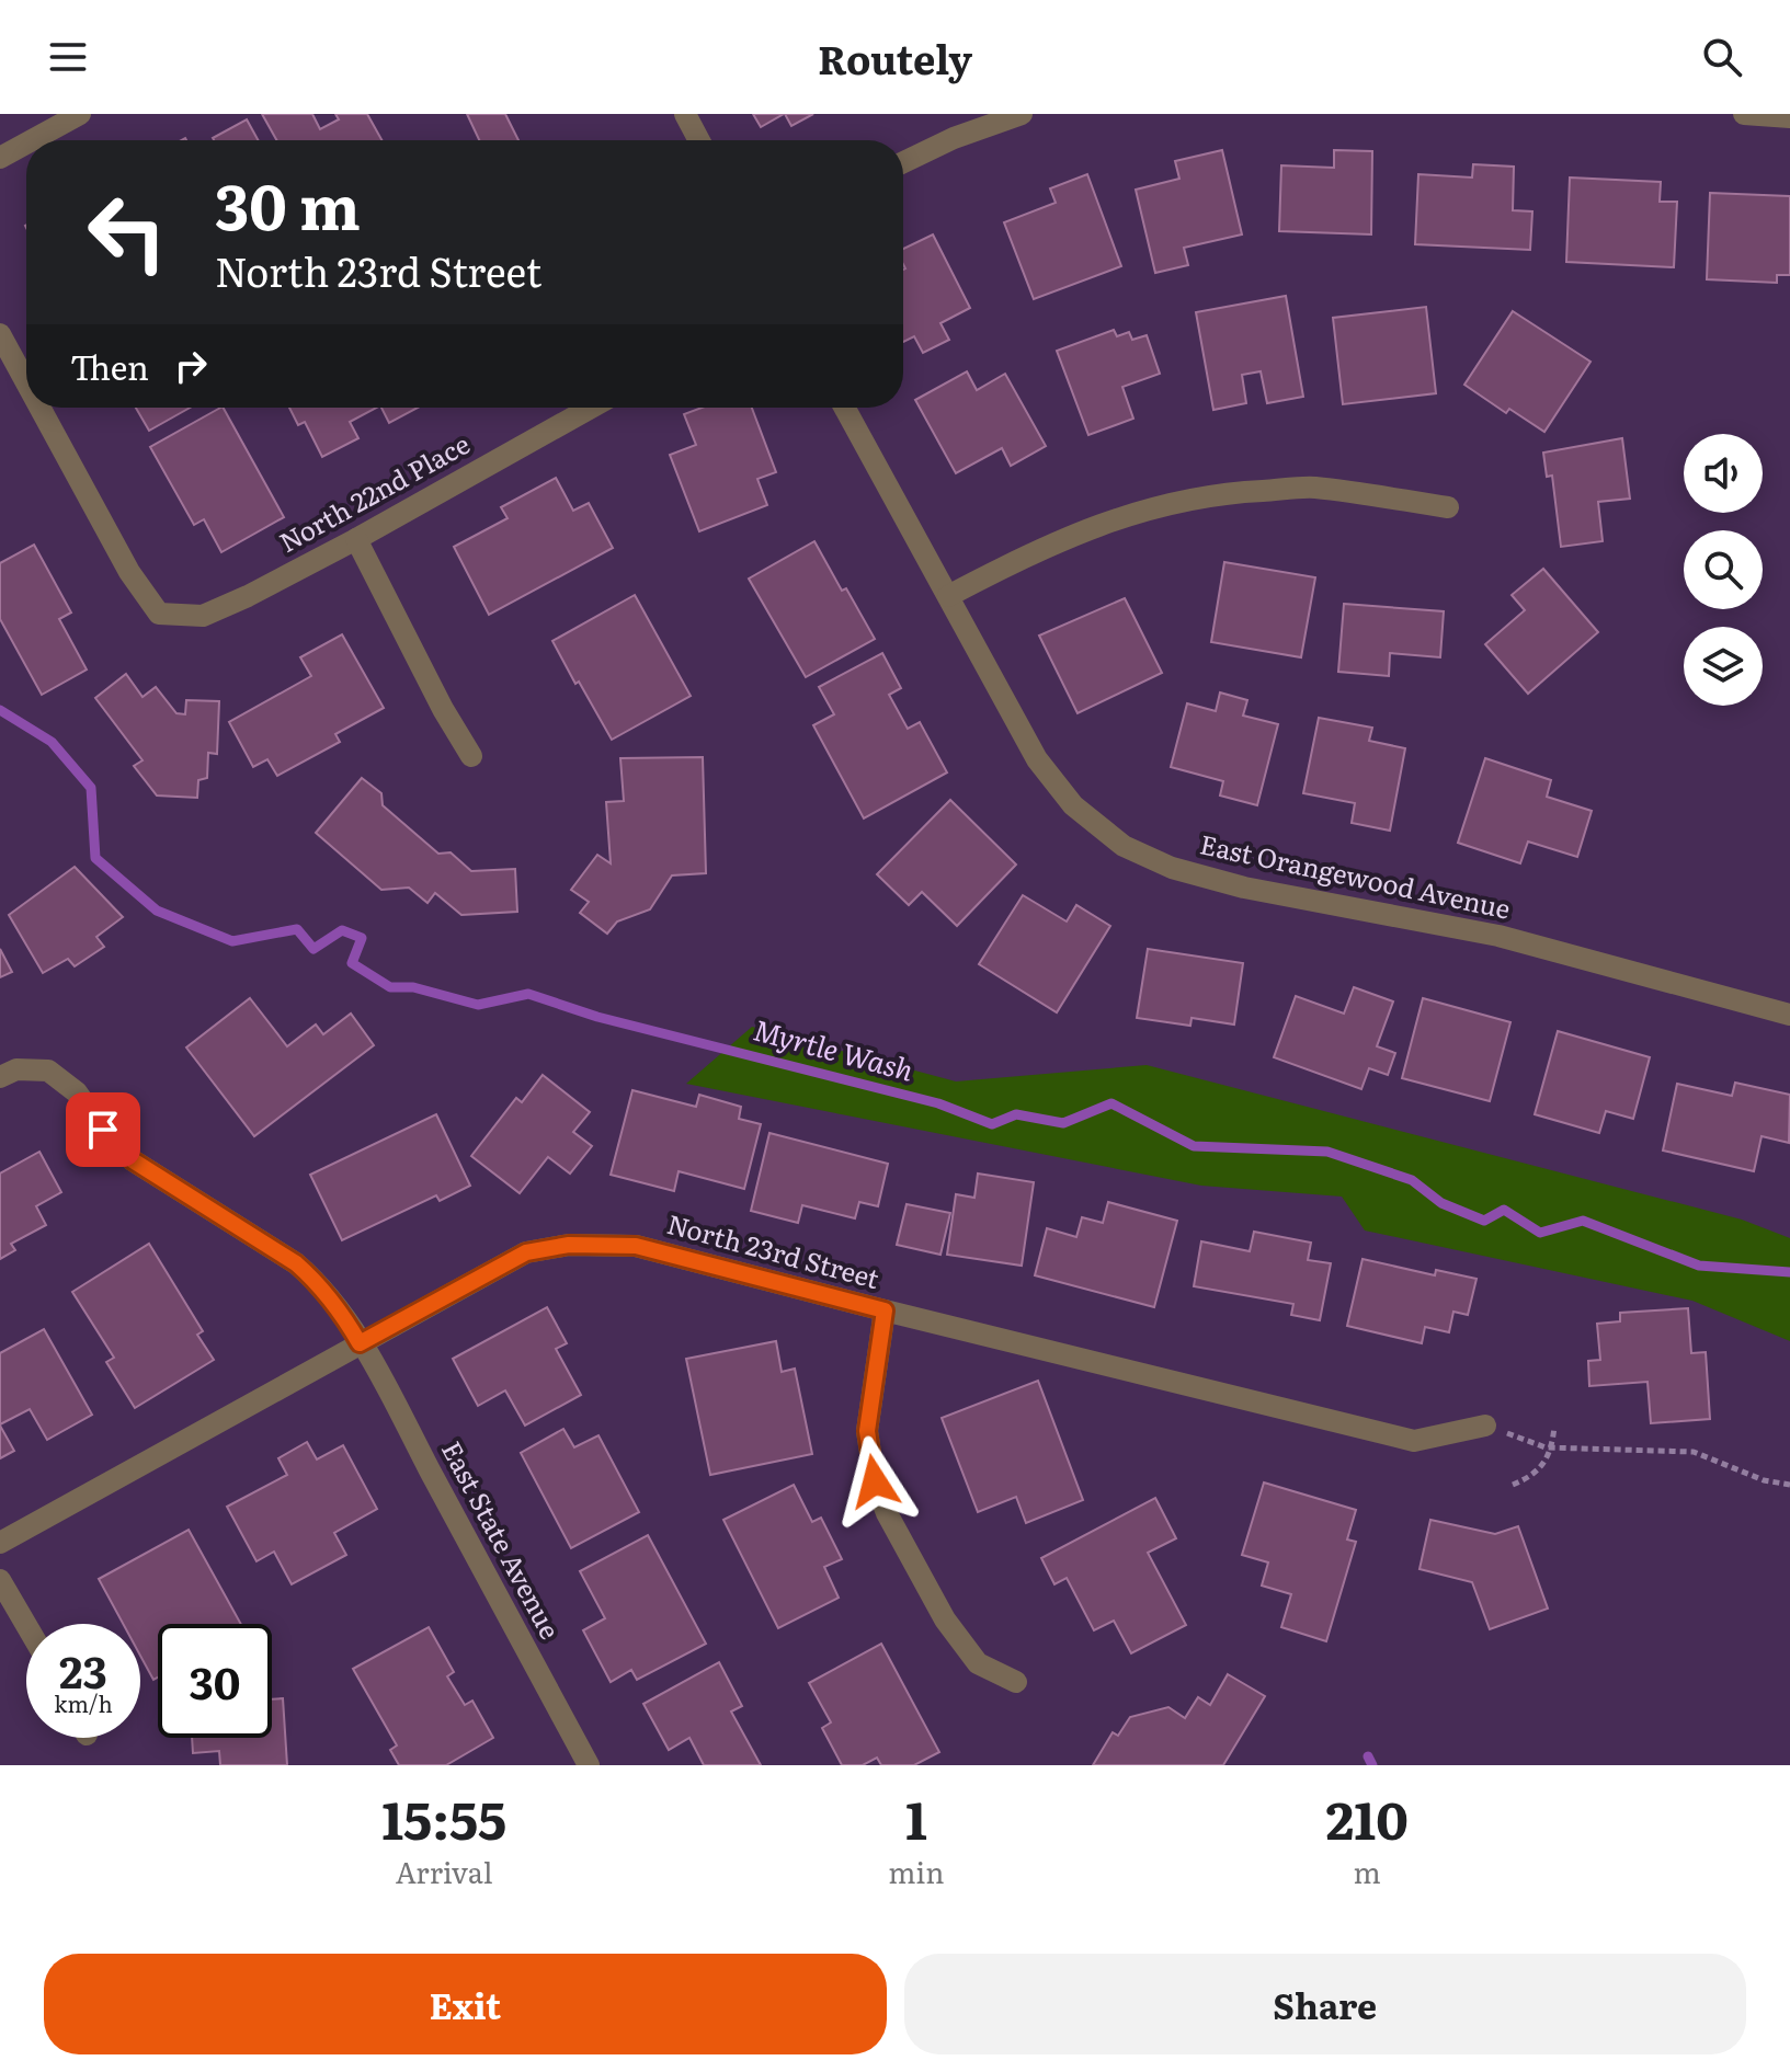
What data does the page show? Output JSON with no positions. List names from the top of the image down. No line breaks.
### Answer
{"streets":{"street":["North 22nd Place","East Orangewood Avenue","North 23rd Street","East State Avenue"]},"crossings":[["North 23rd Street","East State Avenue"]],"water":["Myrtle Wash"],"page":{"header":"Routely","turn":["30 m","North 23rd Street"],"then":"Then","speed":"23 km/h","limit":"30","eta":["15:55","Arrival","1","min","210","m"],"buttons":["Exit","Share"]}}
